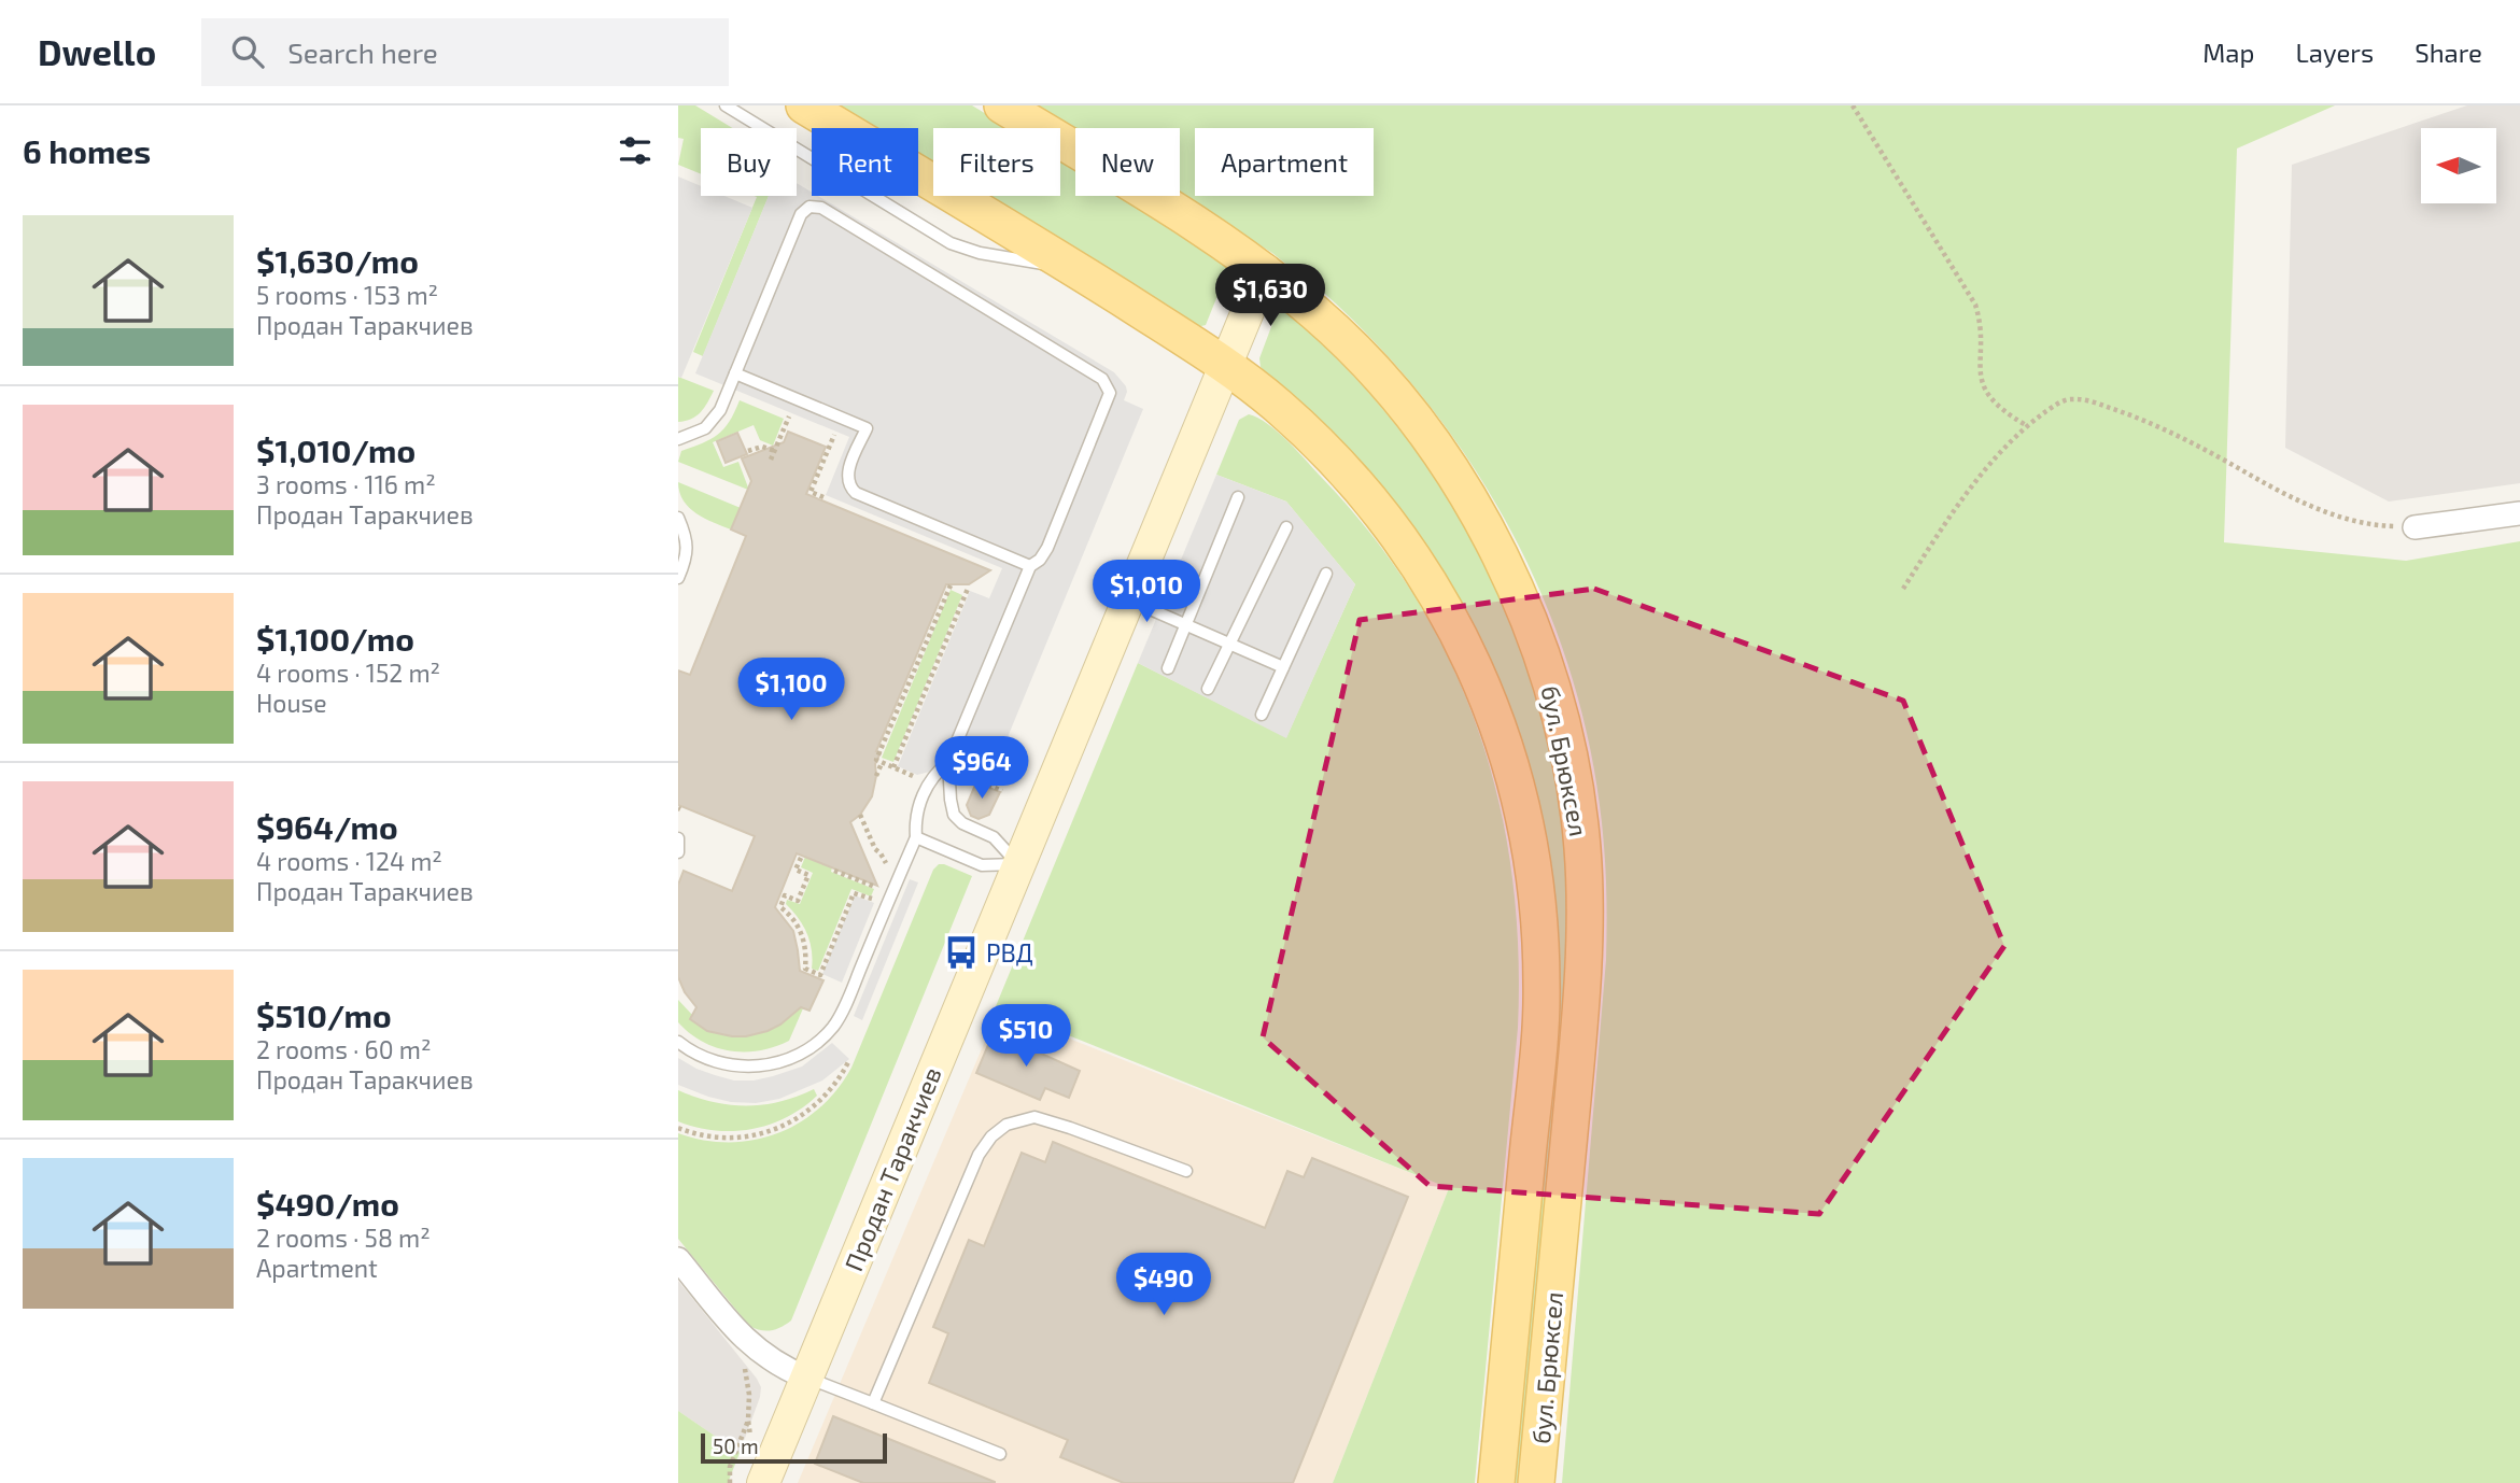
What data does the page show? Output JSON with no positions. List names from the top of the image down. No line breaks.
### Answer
{"streets":{"main road":["бул. Брюксел"],"street":["Продан Таракчиев"]},"crossings":[["бул. Брюксел","Продан Таракчиев"]],"places":{"bus stop":["РВД"]},"scale_bar":"50 m","north":"left","page":{"header":"Dwello","search":"Search here","nav":["Map","Layers","Share"],"heading":"6 homes","chip":["Buy","Rent","Filters","New","Apartment"],"list":[{"name":"$1,630/mo","note":"5 rooms · 153 m² · Продан Таракчиев"},{"name":"$1,010/mo","note":"3 rooms · 116 m² · Продан Таракчиев"},{"name":"$1,100/mo","note":"4 rooms · 152 m² · House"},{"name":"$964/mo","note":"4 rooms · 124 m² · Продан Таракчиев"},{"name":"$510/mo","note":"2 rooms · 60 m² · Продан Таракчиев"},{"name":"$490/mo","note":"2 rooms · 58 m² · Apartment"}],"price":["$1,630","$1,010","$1,100","$964","$510","$490"],"scale":"50 m"}}
